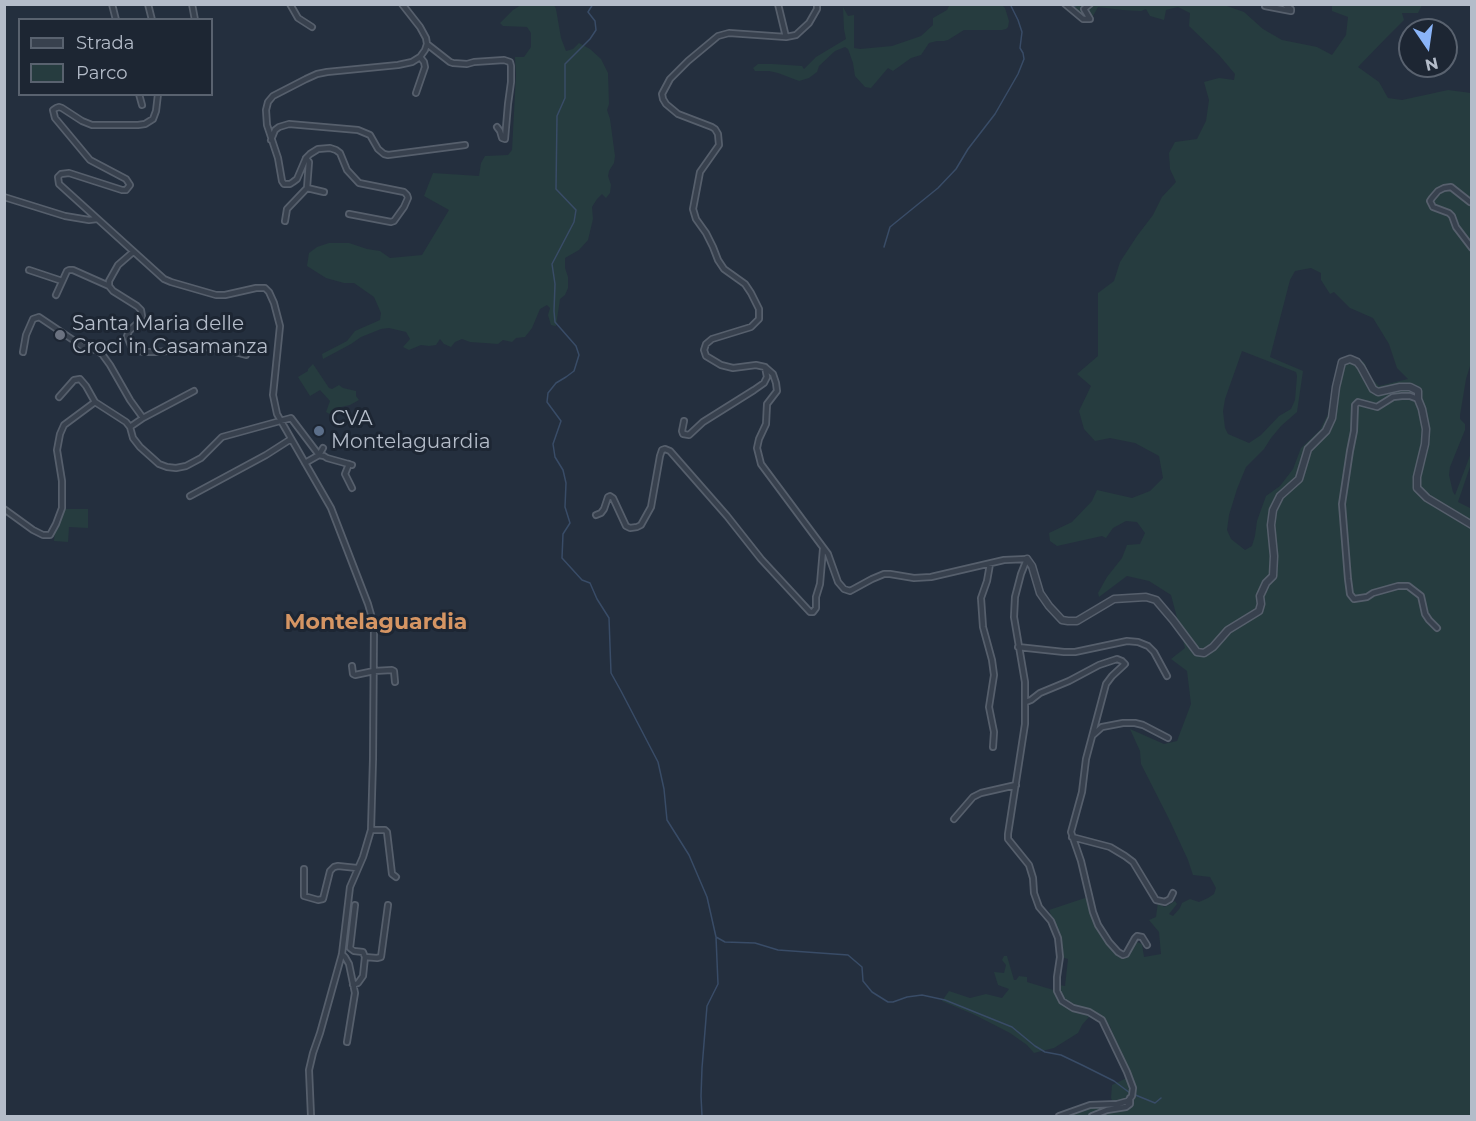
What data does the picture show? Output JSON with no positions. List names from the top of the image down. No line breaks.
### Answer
{"districts":["Montelaguardia"],"places":["Santa Maria delle Croci in Casamanza","CVA Montelaguardia"],"legend":["Strada","Parco"],"north":"bottom"}
